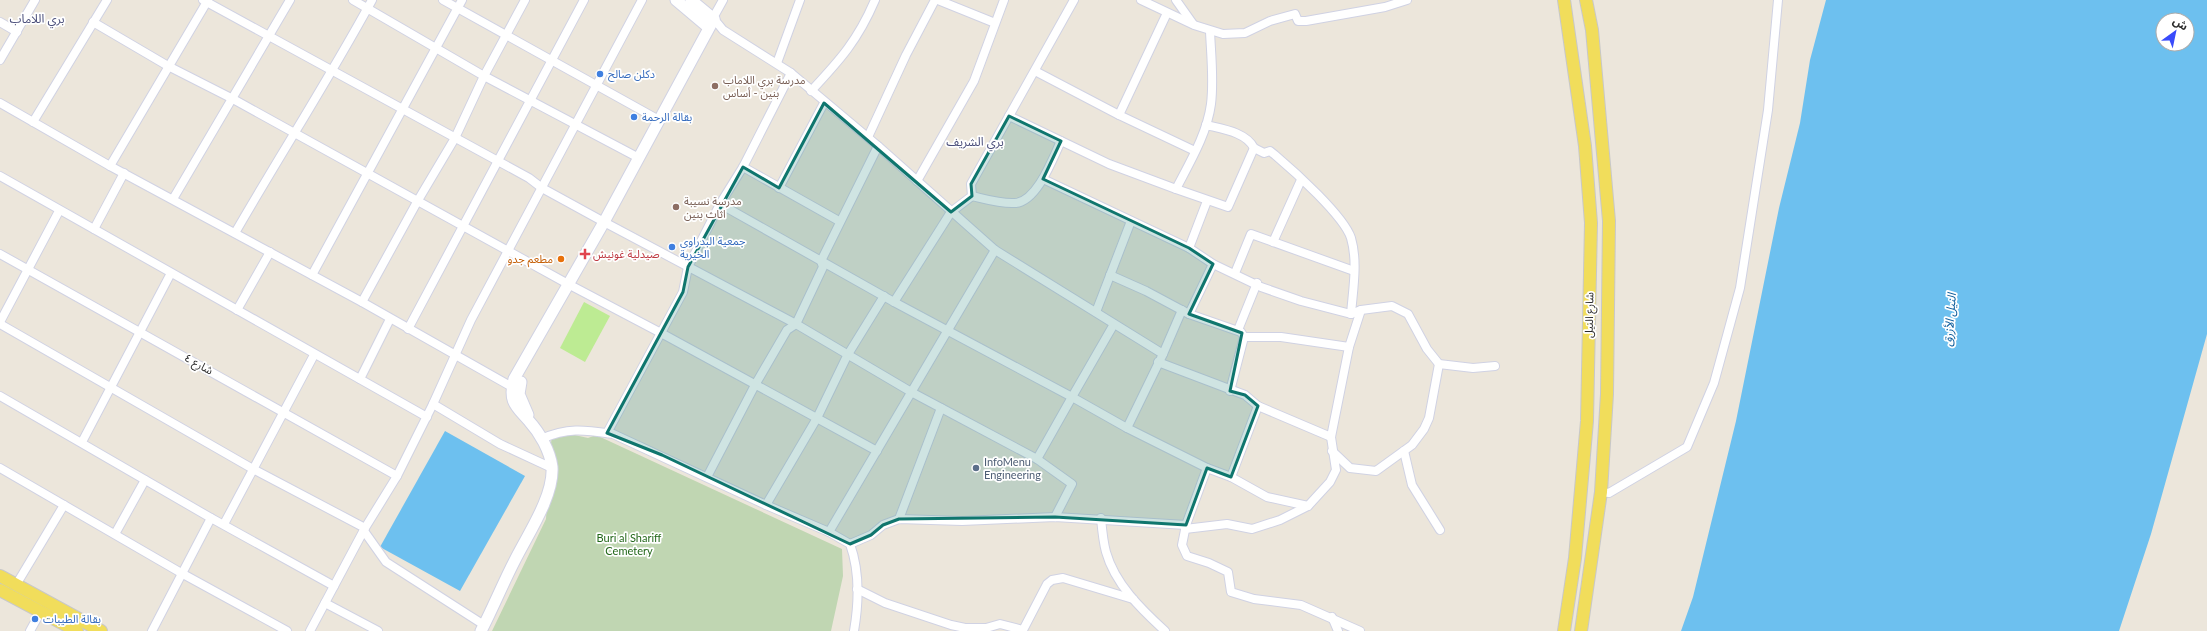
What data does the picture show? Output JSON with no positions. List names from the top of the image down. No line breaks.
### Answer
{"streets":{"main road":["شارع النيل"],"street":["شارع ٤"]},"districts":["بري اللاماب","بري الشريف"],"water":["النيل الأزرق"],"parks":["Buri al Shariff Cemetery"],"places":{"other":["دكلن صالح","مدرسة بري اللاماب بنين - أساس","بقالة الرحمة","مدرسة نسيبة اثاث بنين","جمعية البدراوي الخيرية","مطعم جدو","InfoMenu Engineering","بقالة الطيبات"],"health":["صيدلية غونيش"]},"north":"top right"}
